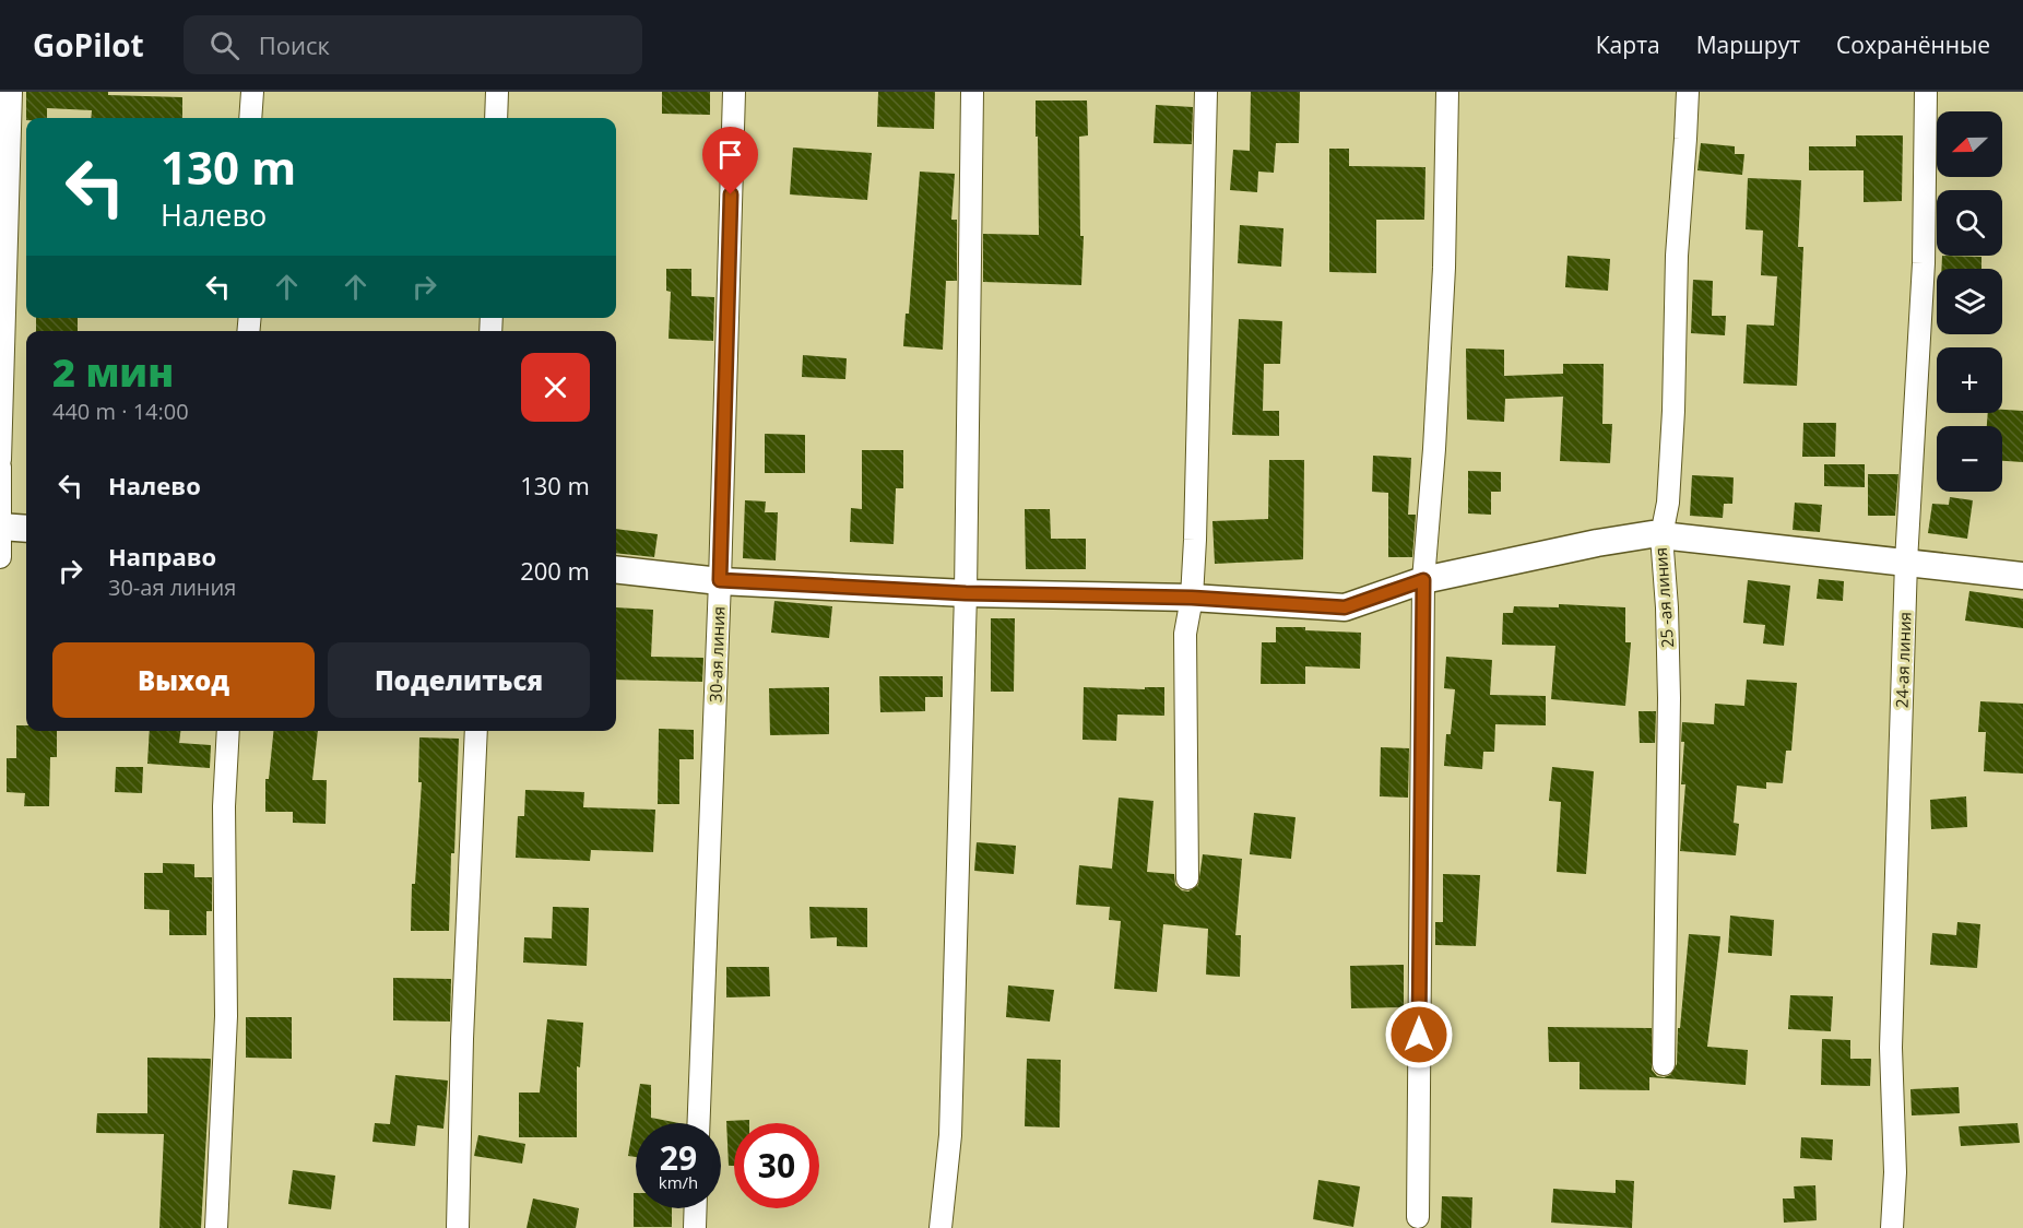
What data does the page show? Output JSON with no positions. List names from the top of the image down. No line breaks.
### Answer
{"streets":{"street":["25 -ая линия","30-ая линия","24-ая линия"]},"north":"left","page":{"header":"GoPilot","search":"Поиск","nav":["Карта","Маршрут","Сохранённые"],"map_buttons":["+","−"],"turn":["130 m","Налево"],"heading":["2 мин","440 m · 14:00"],"list":[{"name":"Налево","value":"130 m"},{"name":"Направо","note":"30-ая линия","value":"200 m"}],"buttons":["Выход","Поделиться"],"speed":"29 km/h","limit":"30"}}
